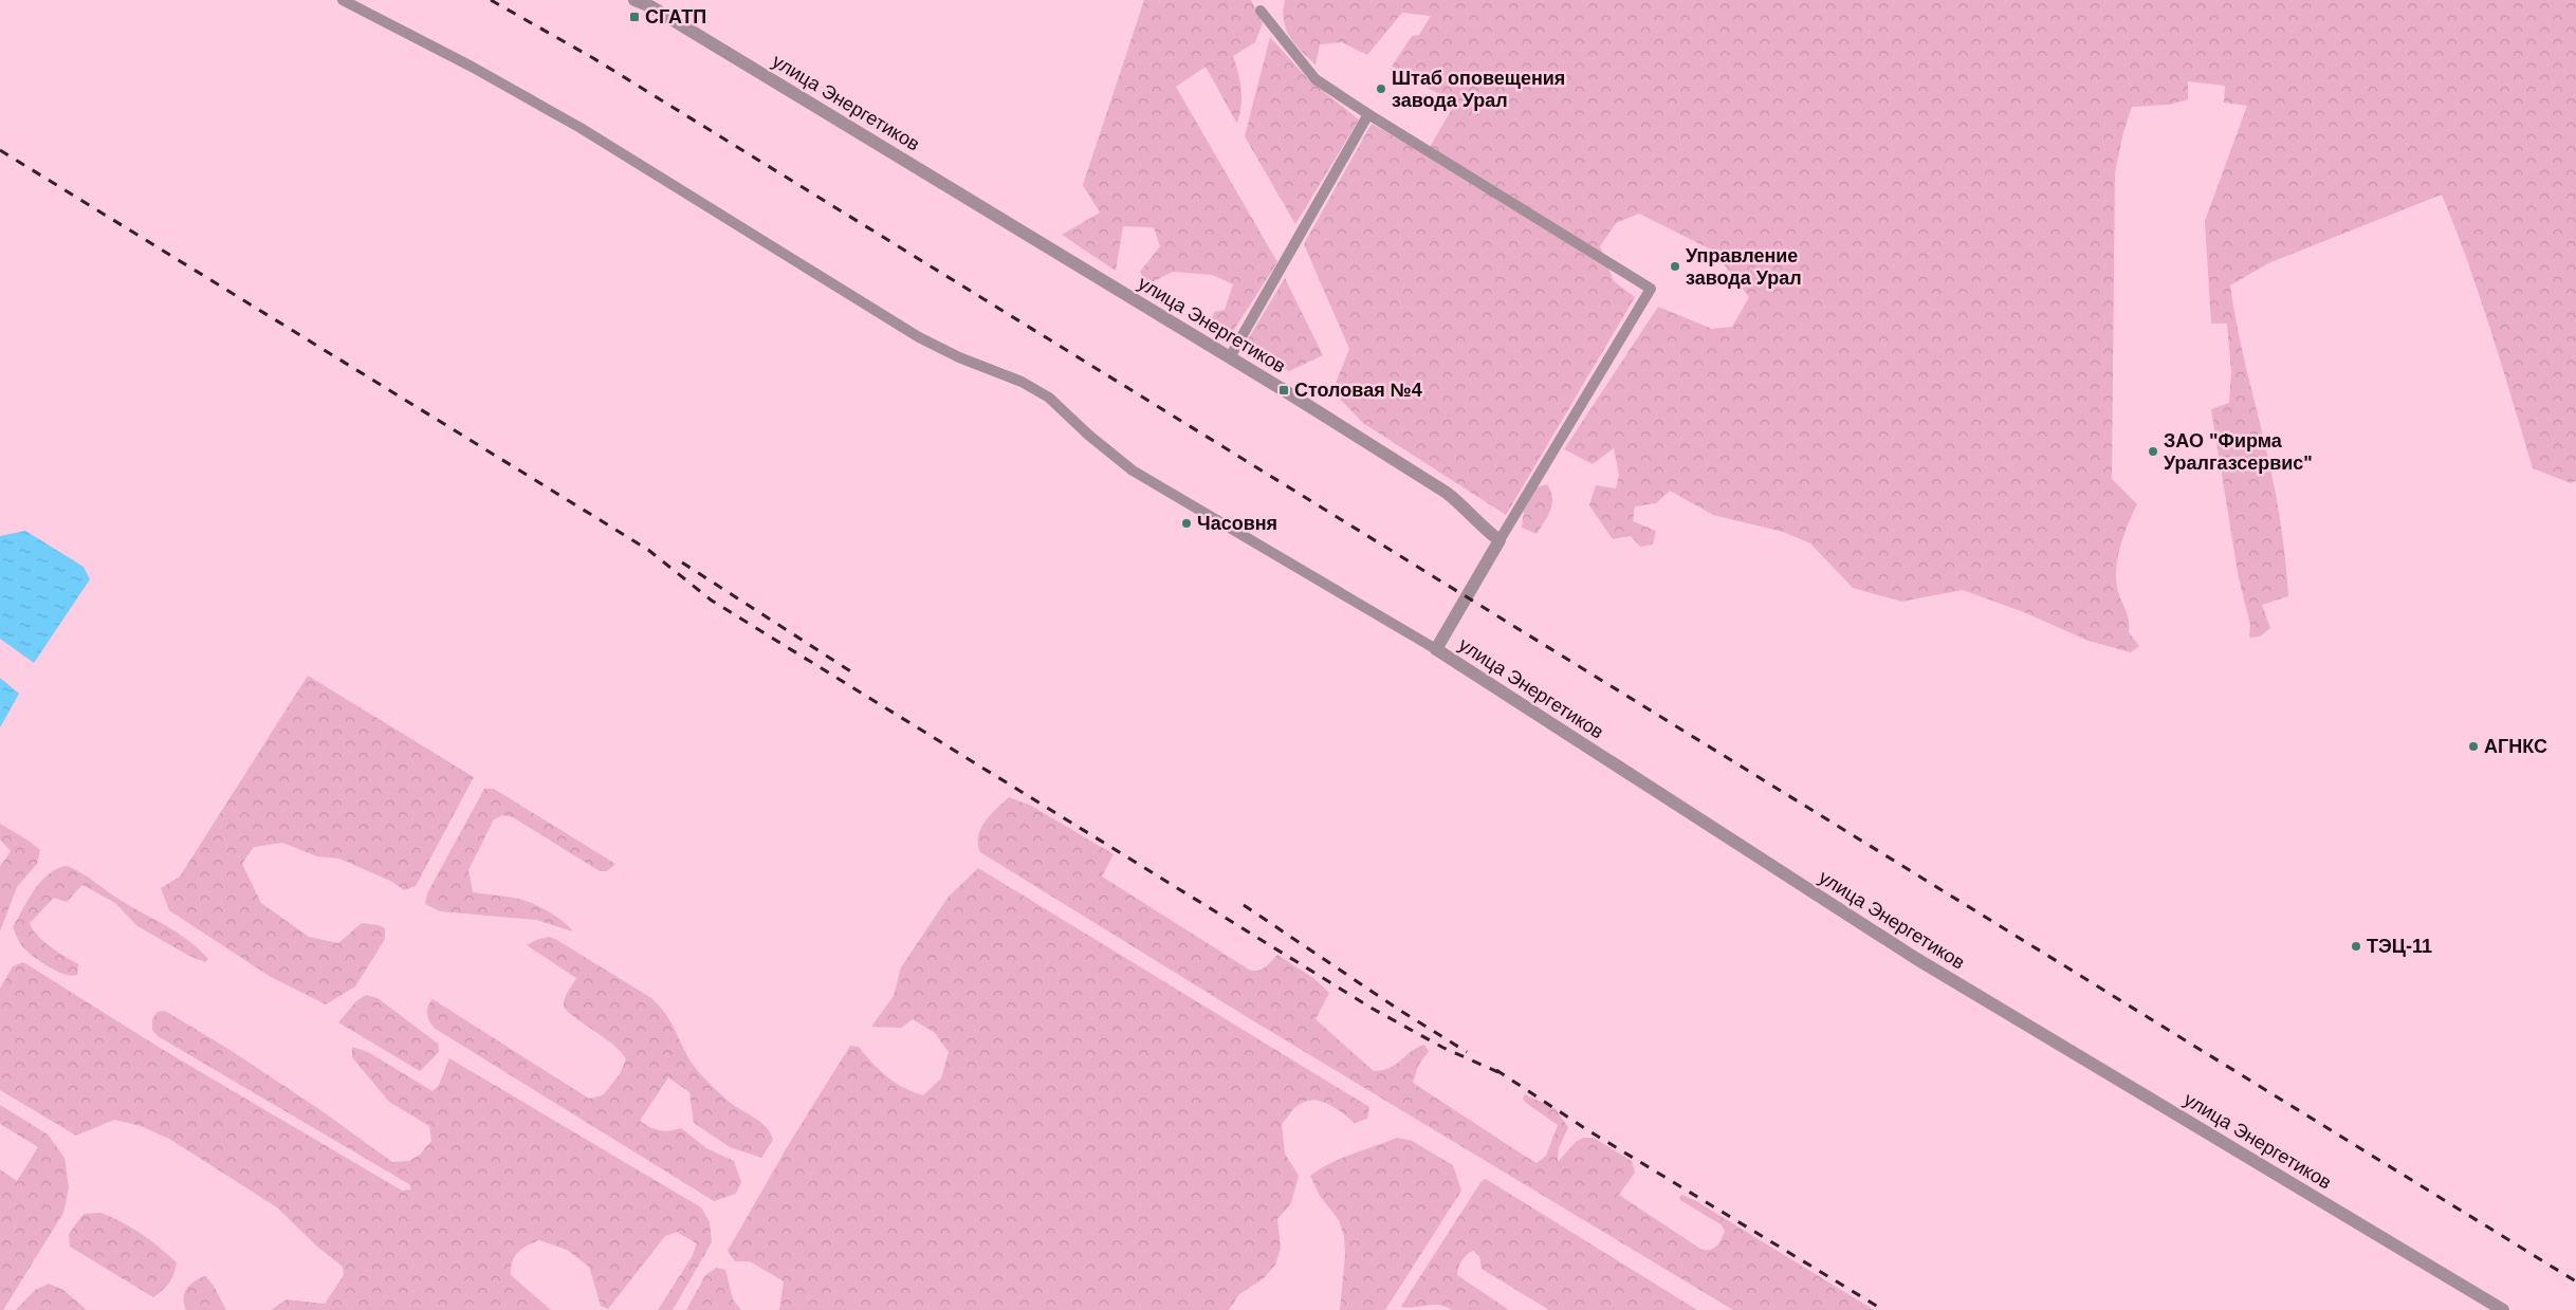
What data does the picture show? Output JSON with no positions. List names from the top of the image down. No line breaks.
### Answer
{"streets":{"street":["улица Энергетиков"]},"places":{"transit":["СГАТП","Столовая №4"],"other":["Штаб оповещения завода Урал","Управление завода Урал","ЗАО \"Фирма Уралгазсервис\"","Часовня","АГНКС","ТЭЦ-11"]}}
